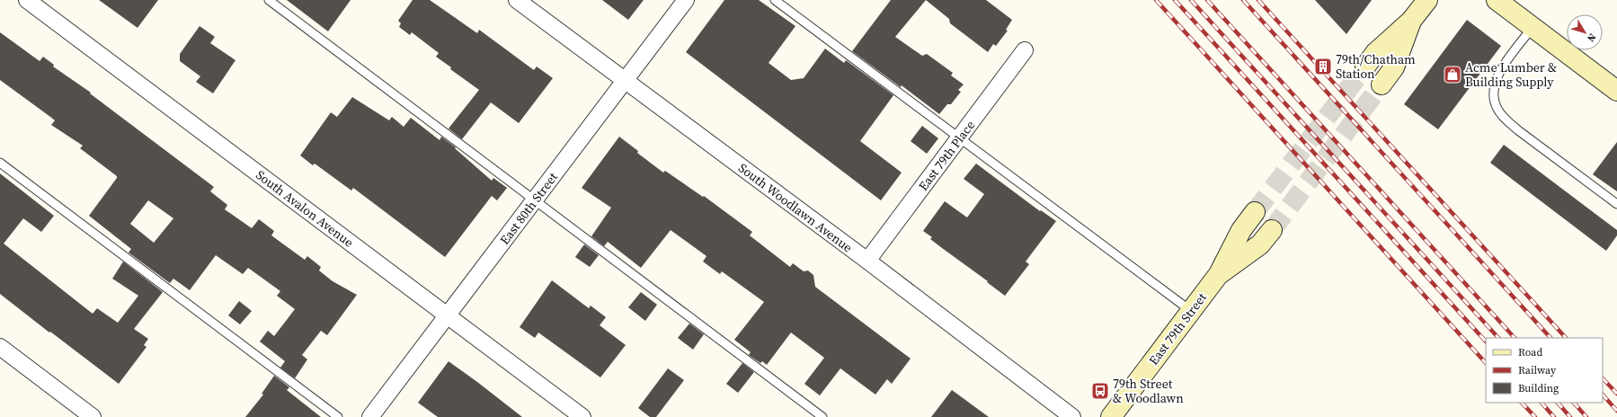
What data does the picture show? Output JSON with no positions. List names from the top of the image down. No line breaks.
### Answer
{"streets":{"main road":["East 79th Street"],"street":["East 79th Place","South Woodlawn Avenue","South Avalon Avenue","East 80th Street"]},"crossings":[["East 79th Place","South Woodlawn Avenue"],["South Woodlawn Avenue","East 80th Street"],["South Avalon Avenue","East 80th Street"]],"places":{"building":["79th/Chatham Station"],"shop":["Acme Lumber & Building Supply"],"bus stop":["79th Street & Woodlawn"]},"legend":["Road","Railway","Building"],"north":"bottom right"}
